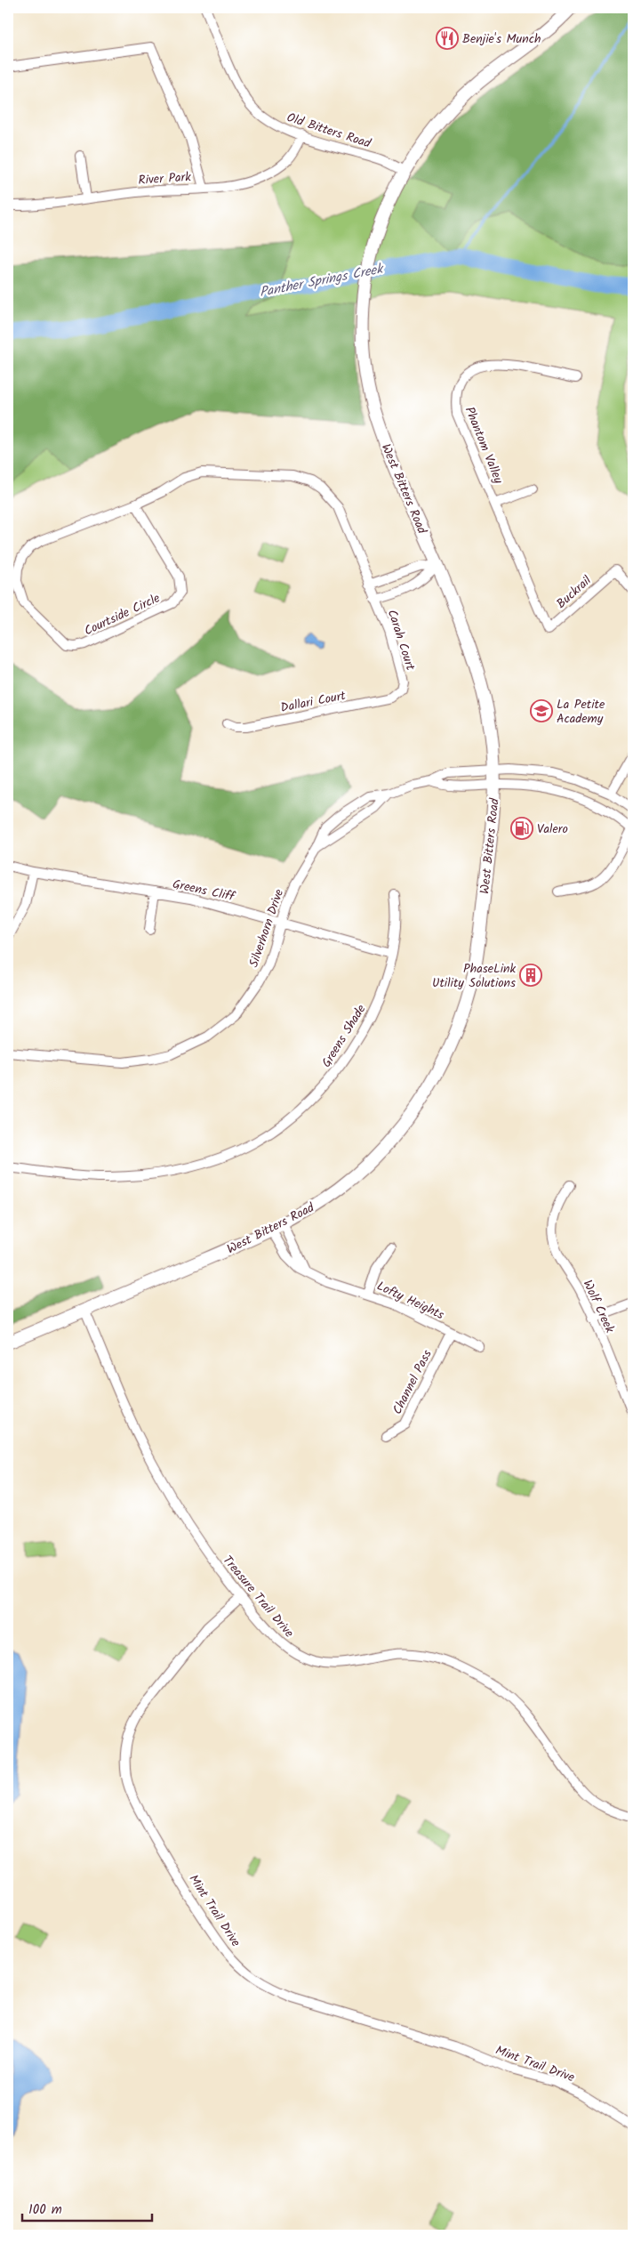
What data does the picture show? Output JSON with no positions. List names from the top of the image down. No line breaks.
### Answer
{"streets":{"main road":["West Bitters Road"],"street":["Old Bitters Road","River Park","Phantom Valley","Buckrail","Courtside Circle","Carah Court","Dallari Court","Greens Cliff","Silverhorn Drive","Greens Shade","Lofty Heights","Wolf Creek","Channel Pass","Treasure Trail Drive","Mint Trail Drive"]},"crossings":[["Old Bitters Road","River Park"],["Old Bitters Road","West Bitters Road"],["Phantom Valley","Buckrail"],["West Bitters Road","Silverhorn Drive"],["West Bitters Road","Lofty Heights"],["West Bitters Road","Treasure Trail Drive"],["Courtside Circle","Carah Court"],["Carah Court","Dallari Court"],["Greens Cliff","Silverhorn Drive"],["Greens Cliff","Greens Shade"],["Lofty Heights","Channel Pass"],["Treasure Trail Drive","Mint Trail Drive"]],"water":["Panther Springs Creek"],"places":{"restaurant":["Benjie's Munch"],"school or university":["La Petite Academy"],"fuel station":["Valero"],"building":["PhaseLink Utility Solutions"]},"scale_bar":"100 m"}
